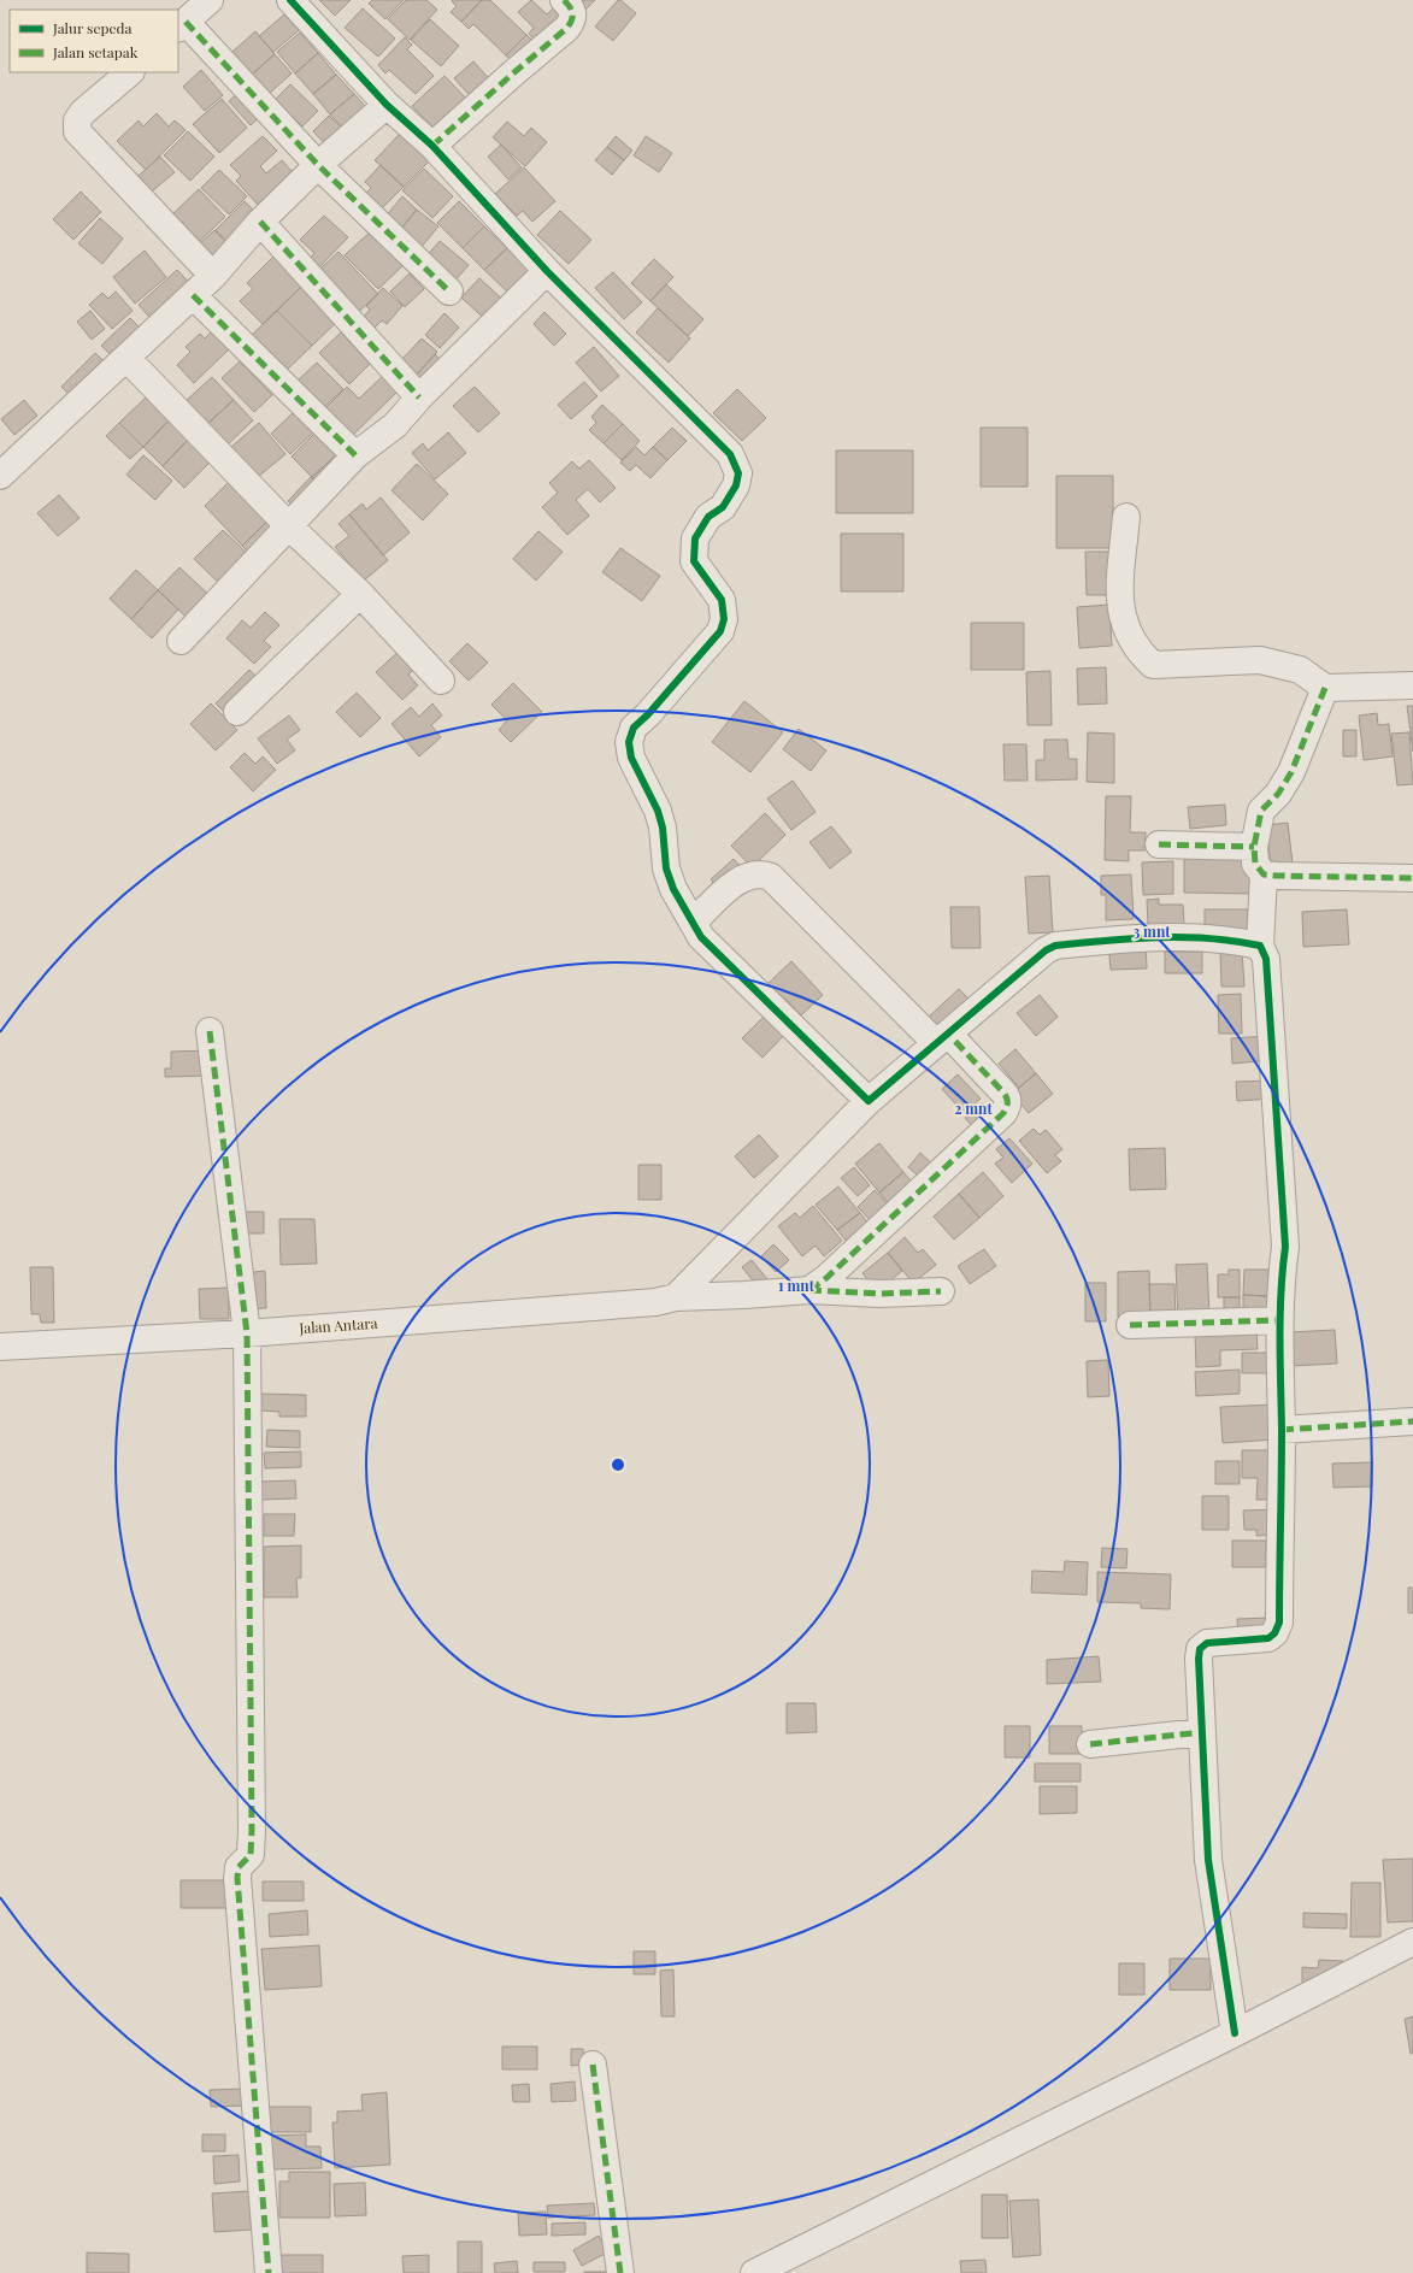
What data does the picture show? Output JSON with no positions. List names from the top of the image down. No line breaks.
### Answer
{"streets":{"street":["Jalan Antara"]},"legend":["Jalur sepeda","Jalan setapak"],"rings":["3 mnt","2 mnt","1 mnt"]}
